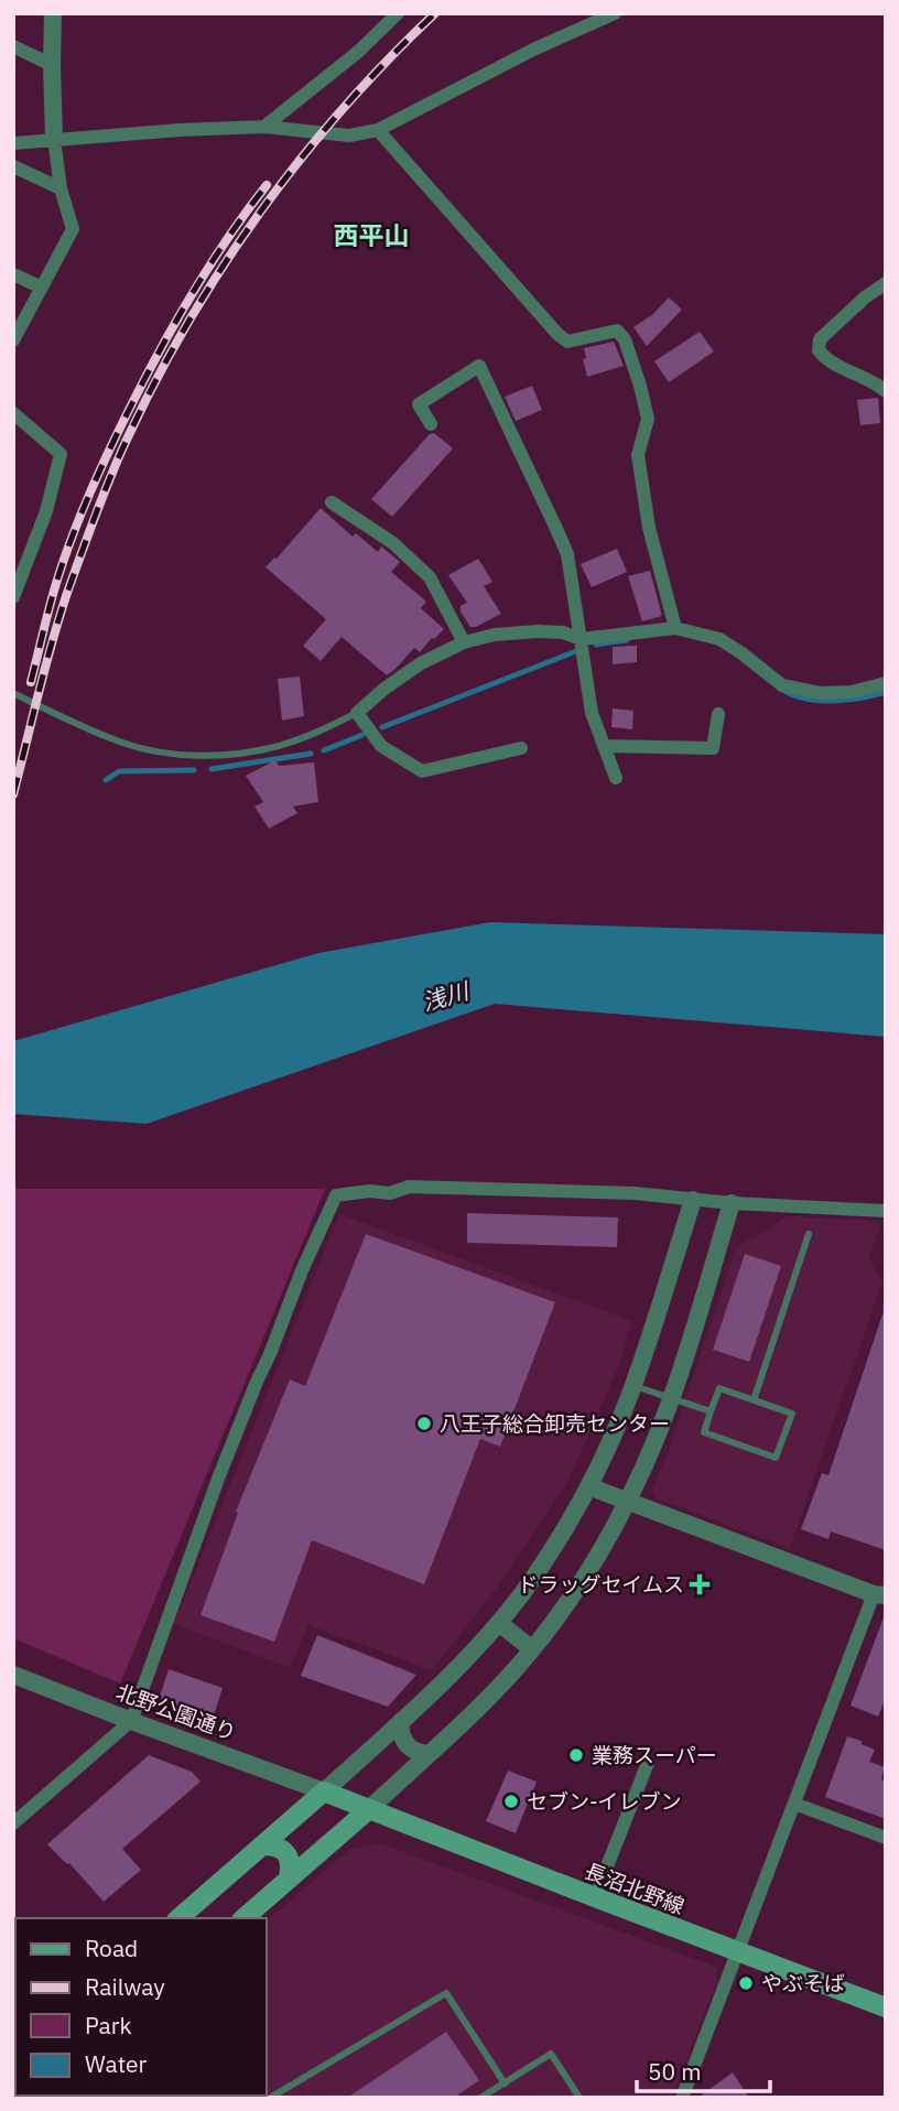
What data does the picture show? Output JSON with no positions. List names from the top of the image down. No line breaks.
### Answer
{"streets":{"main road":["長沼北野線"],"street":["北野公園通り"]},"crossings":[["北野公園通り","長沼北野線"]],"districts":["西平山"],"water":["浅川"],"places":{"other":["八王子総合卸売センター","業務スーパー","セブン-イレブン","やぶそば"],"health":["ドラッグセイムス"]},"legend":["Road","Railway","Park","Water"],"scale_bar":"50 m"}
